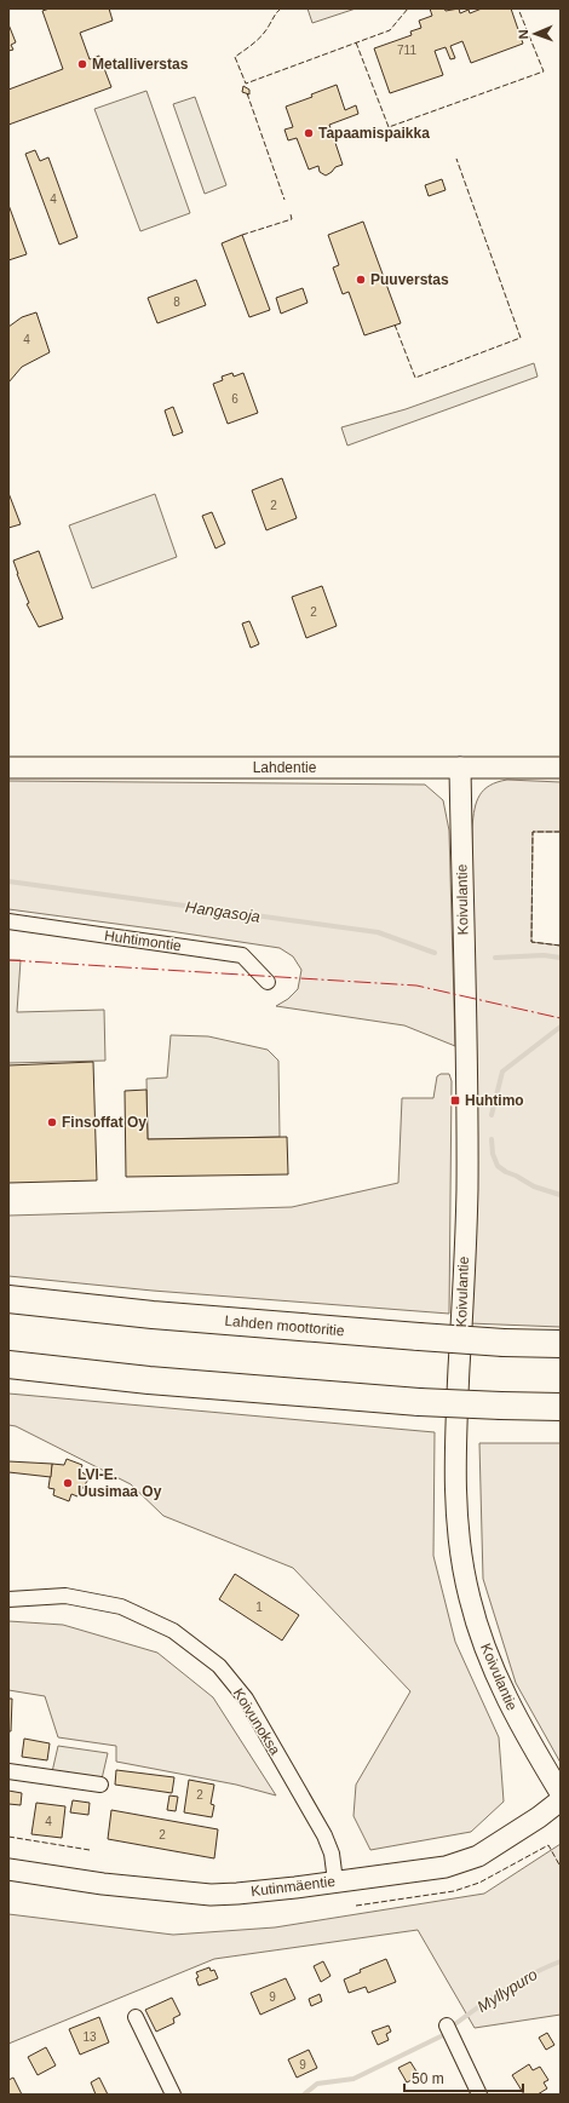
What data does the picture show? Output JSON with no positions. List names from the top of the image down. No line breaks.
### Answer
{"streets":{"highway":["Lahden moottoritie"],"street":["Lahdentie","Koivulantie","Huhtimontie","Koivunoksa","Kutinmäentie"]},"crossings":[["Lahdentie","Koivulantie"],["Koivunoksa","Kutinmäentie"]],"water":["Hangasoja","Myllypuro"],"places":{"other":["Metalliverstas","Tapaamispaikka","Puuverstas","Finsoffat Oy","LVI-E. Uusimaa Oy"],"transit":["Huhtimo"]},"house_numbers":["711","4","8","4","6","2","2","1","2","4","2","9","13","9"],"scale_bar":"50 m","north":"left"}
